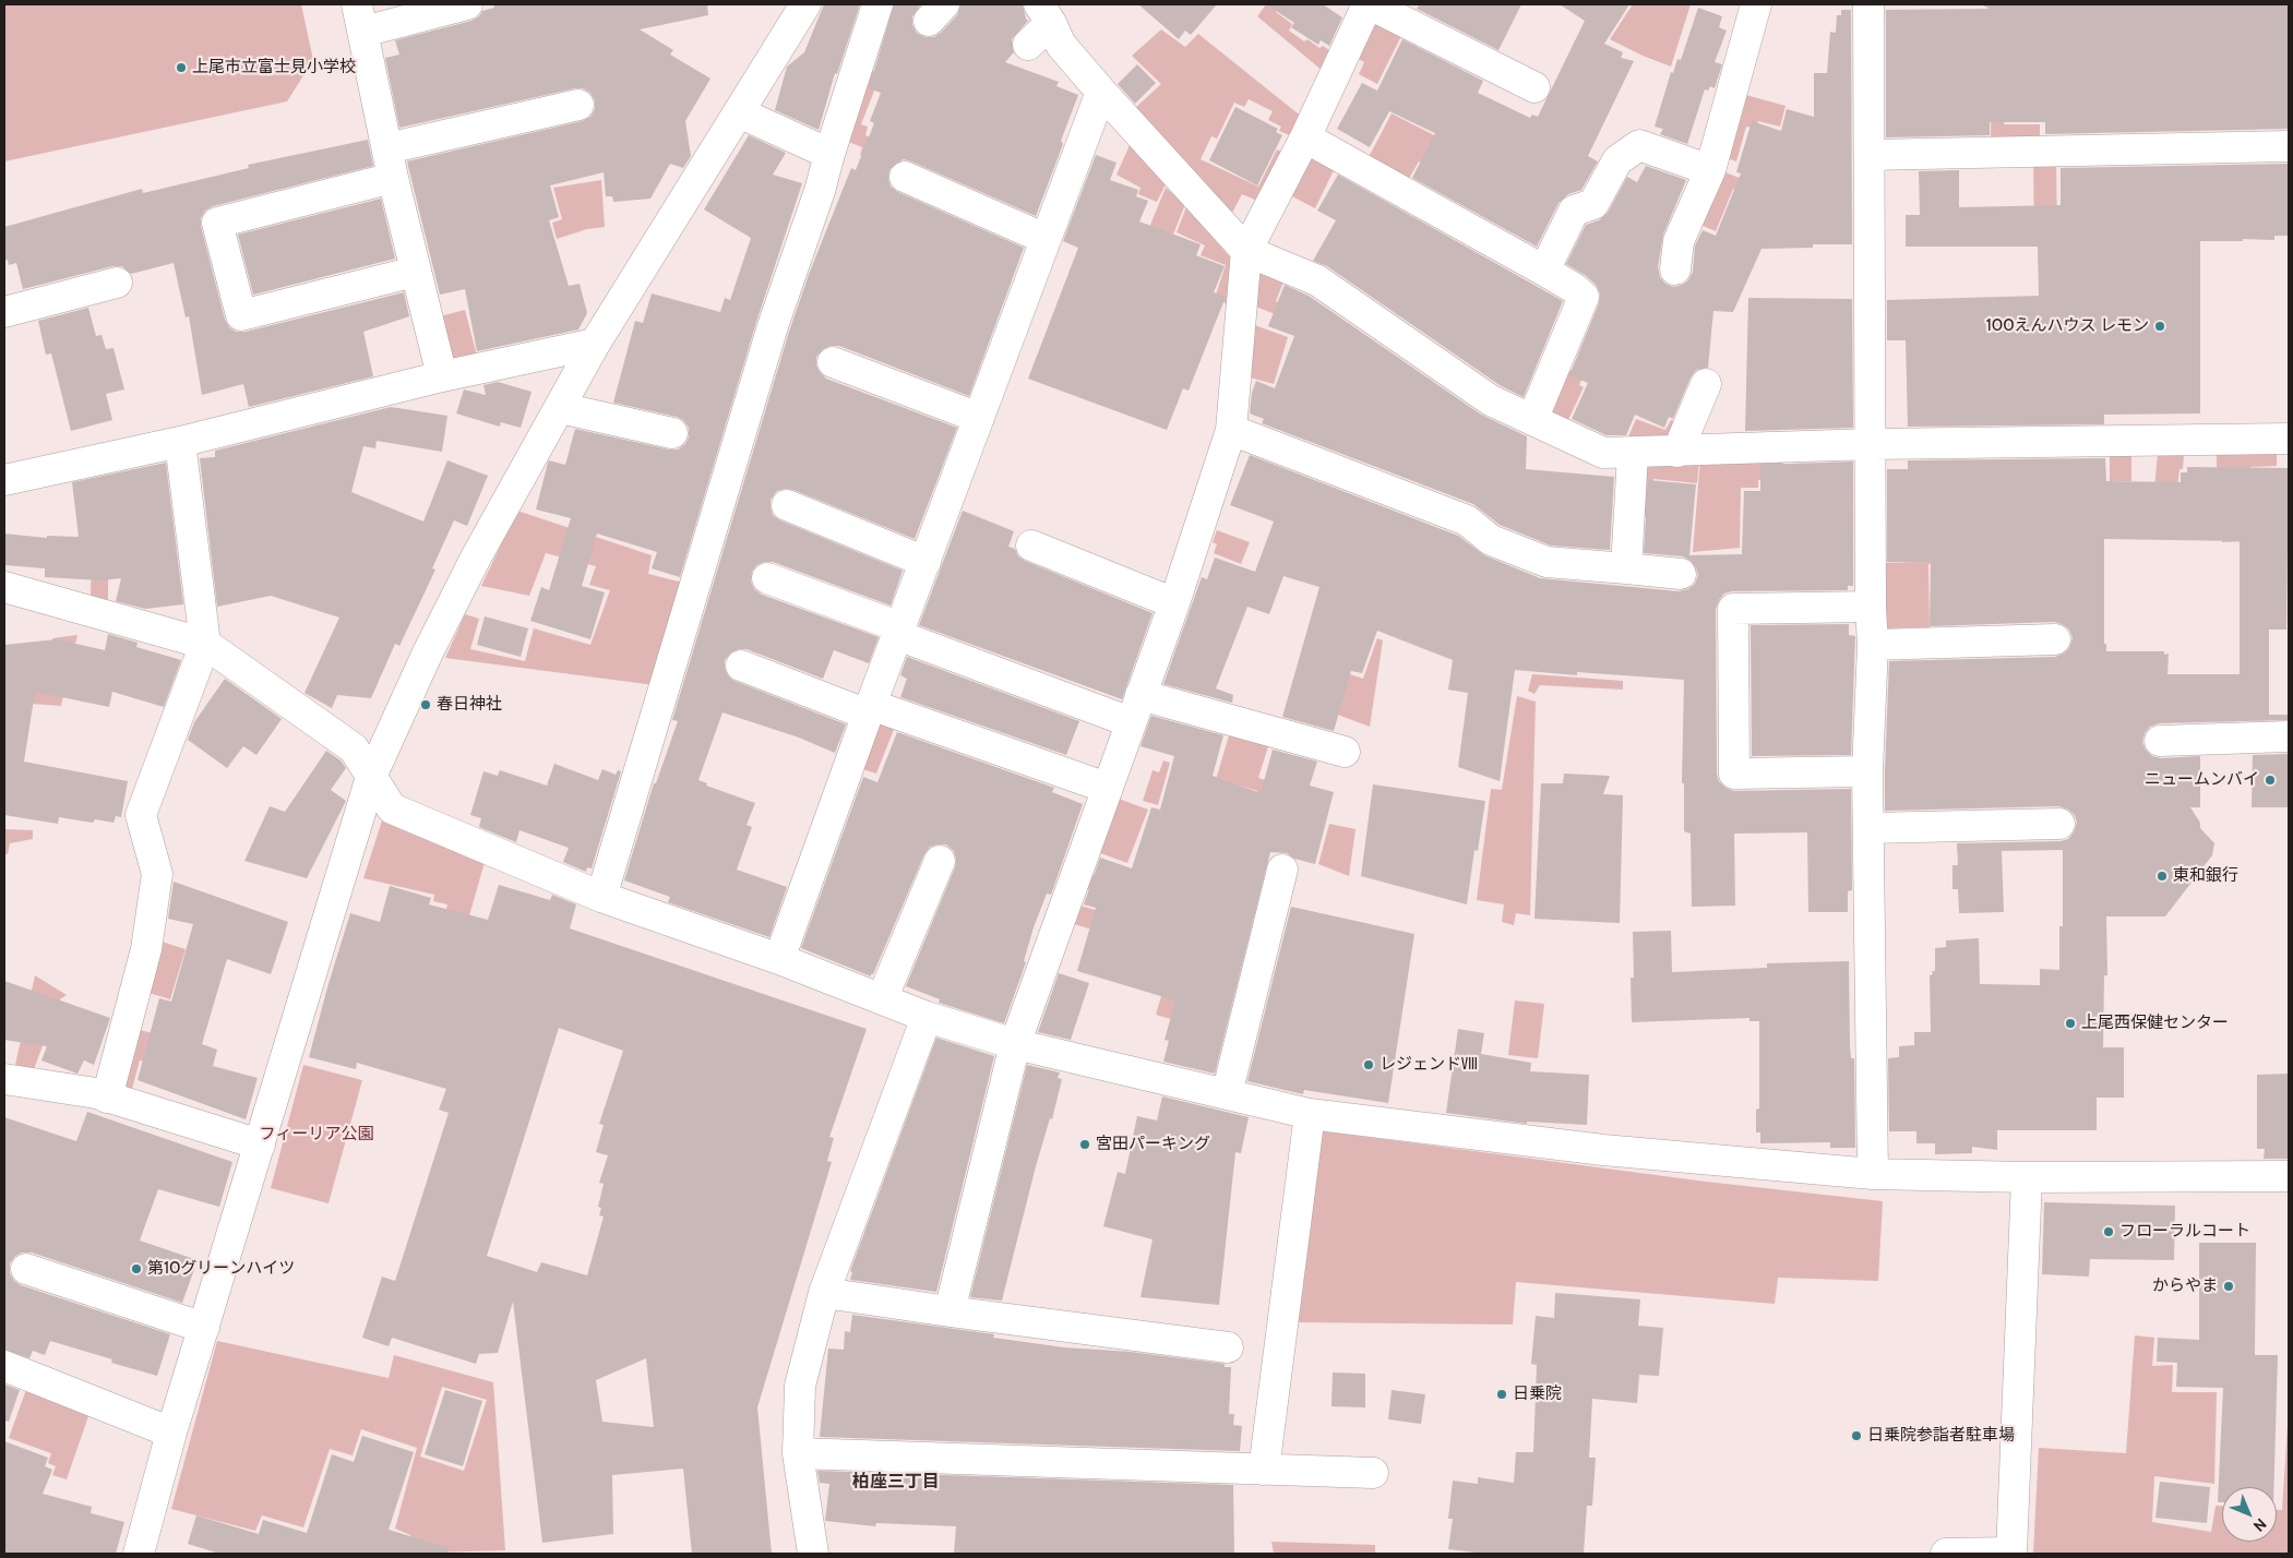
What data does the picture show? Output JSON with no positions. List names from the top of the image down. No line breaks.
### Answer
{"districts":["柏座三丁目"],"parks":["フィーリア公園"],"places":["上尾市立富士見小学校","100えんハウス レモン","春日神社","ニュームンバイ","東和銀行","上尾西保健センター","レジェンドⅧ","宮田パーキング","フローラルコート","第10グリーンハイツ","からやま","日乗院","日乗院参詣者駐車場"],"north":"bottom right"}
